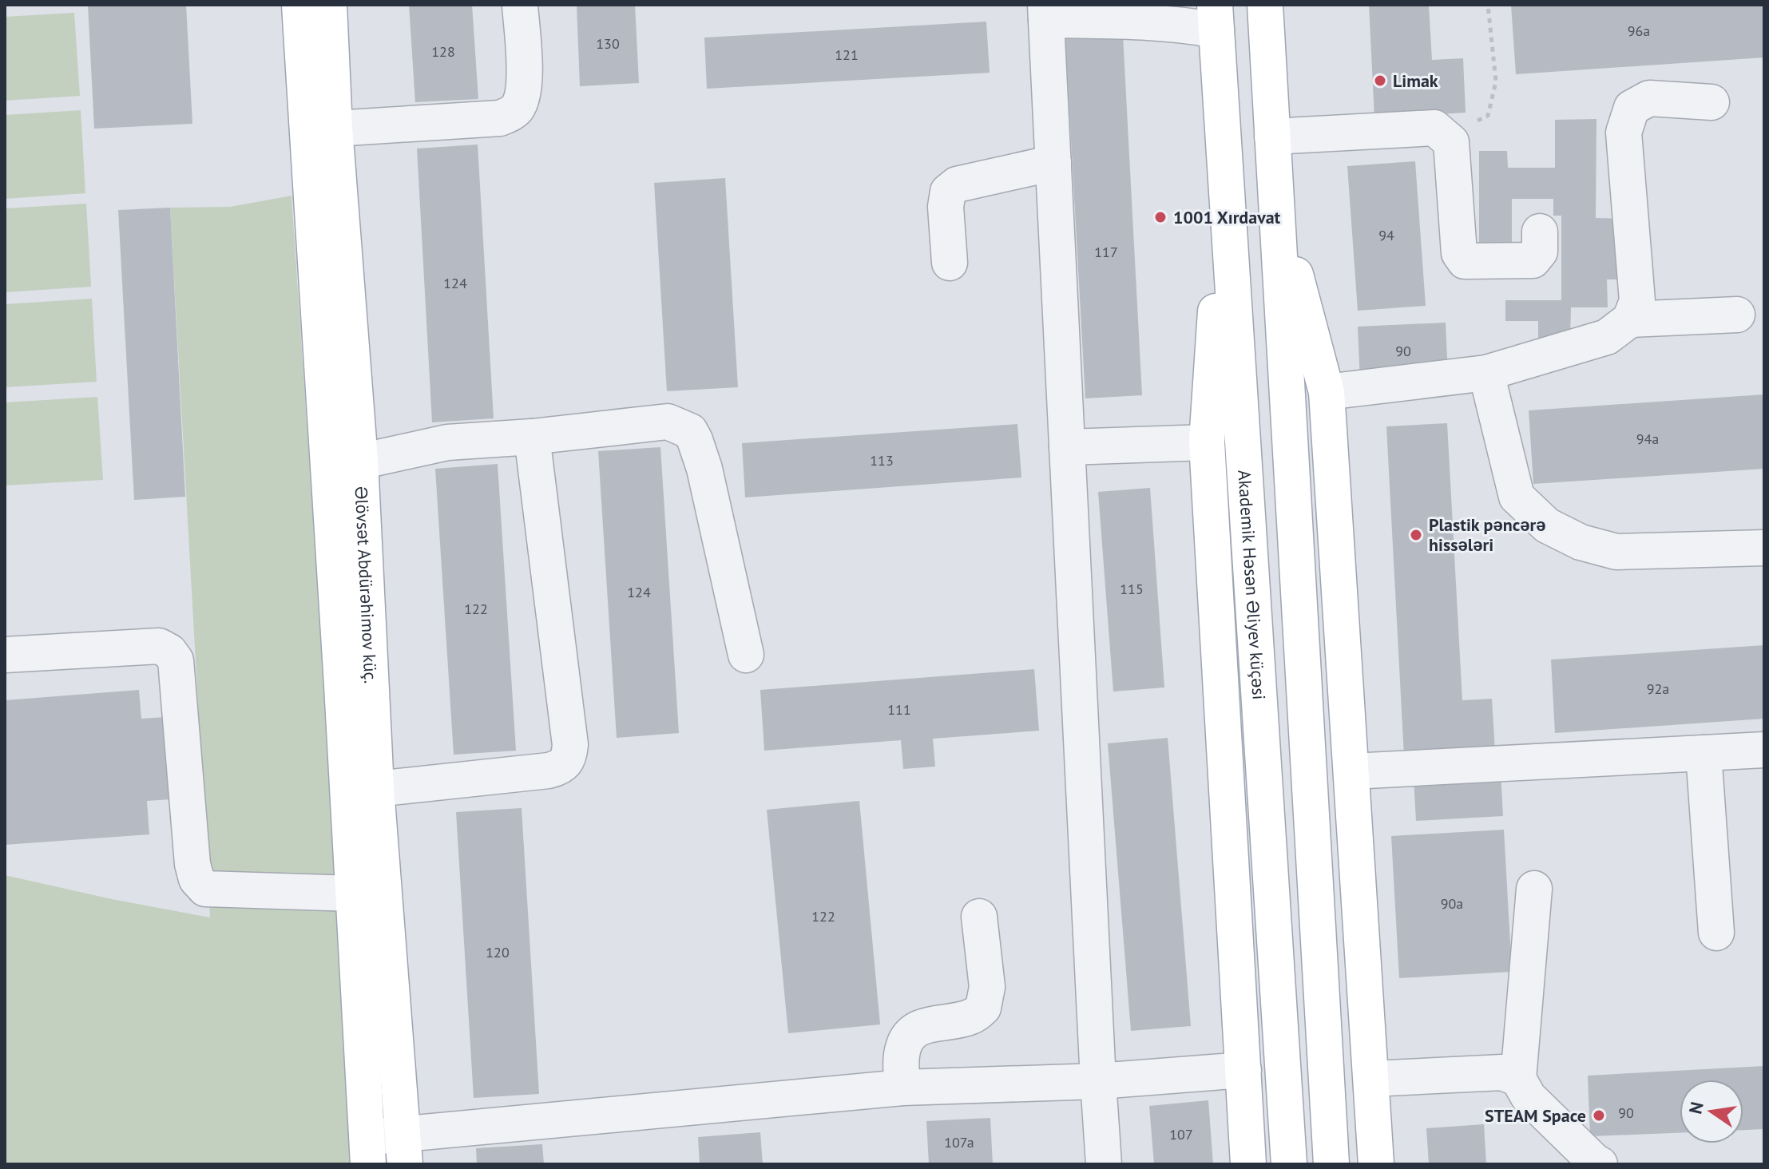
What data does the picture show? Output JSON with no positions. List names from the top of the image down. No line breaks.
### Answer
{"streets":{"main road":["Əlövsət Abdürəhimov küç.","Akademik Həsən Əliyev küçəsi"]},"places":["Limak","1001 Xırdavat","Plastik pəncərə hissələri","STEAM Space"],"house_numbers":["96a","130","128","121","94","117","124","90","94a","113","115","124","122","92a","111","90a","122","120","90","107","107a"],"north":"left"}
